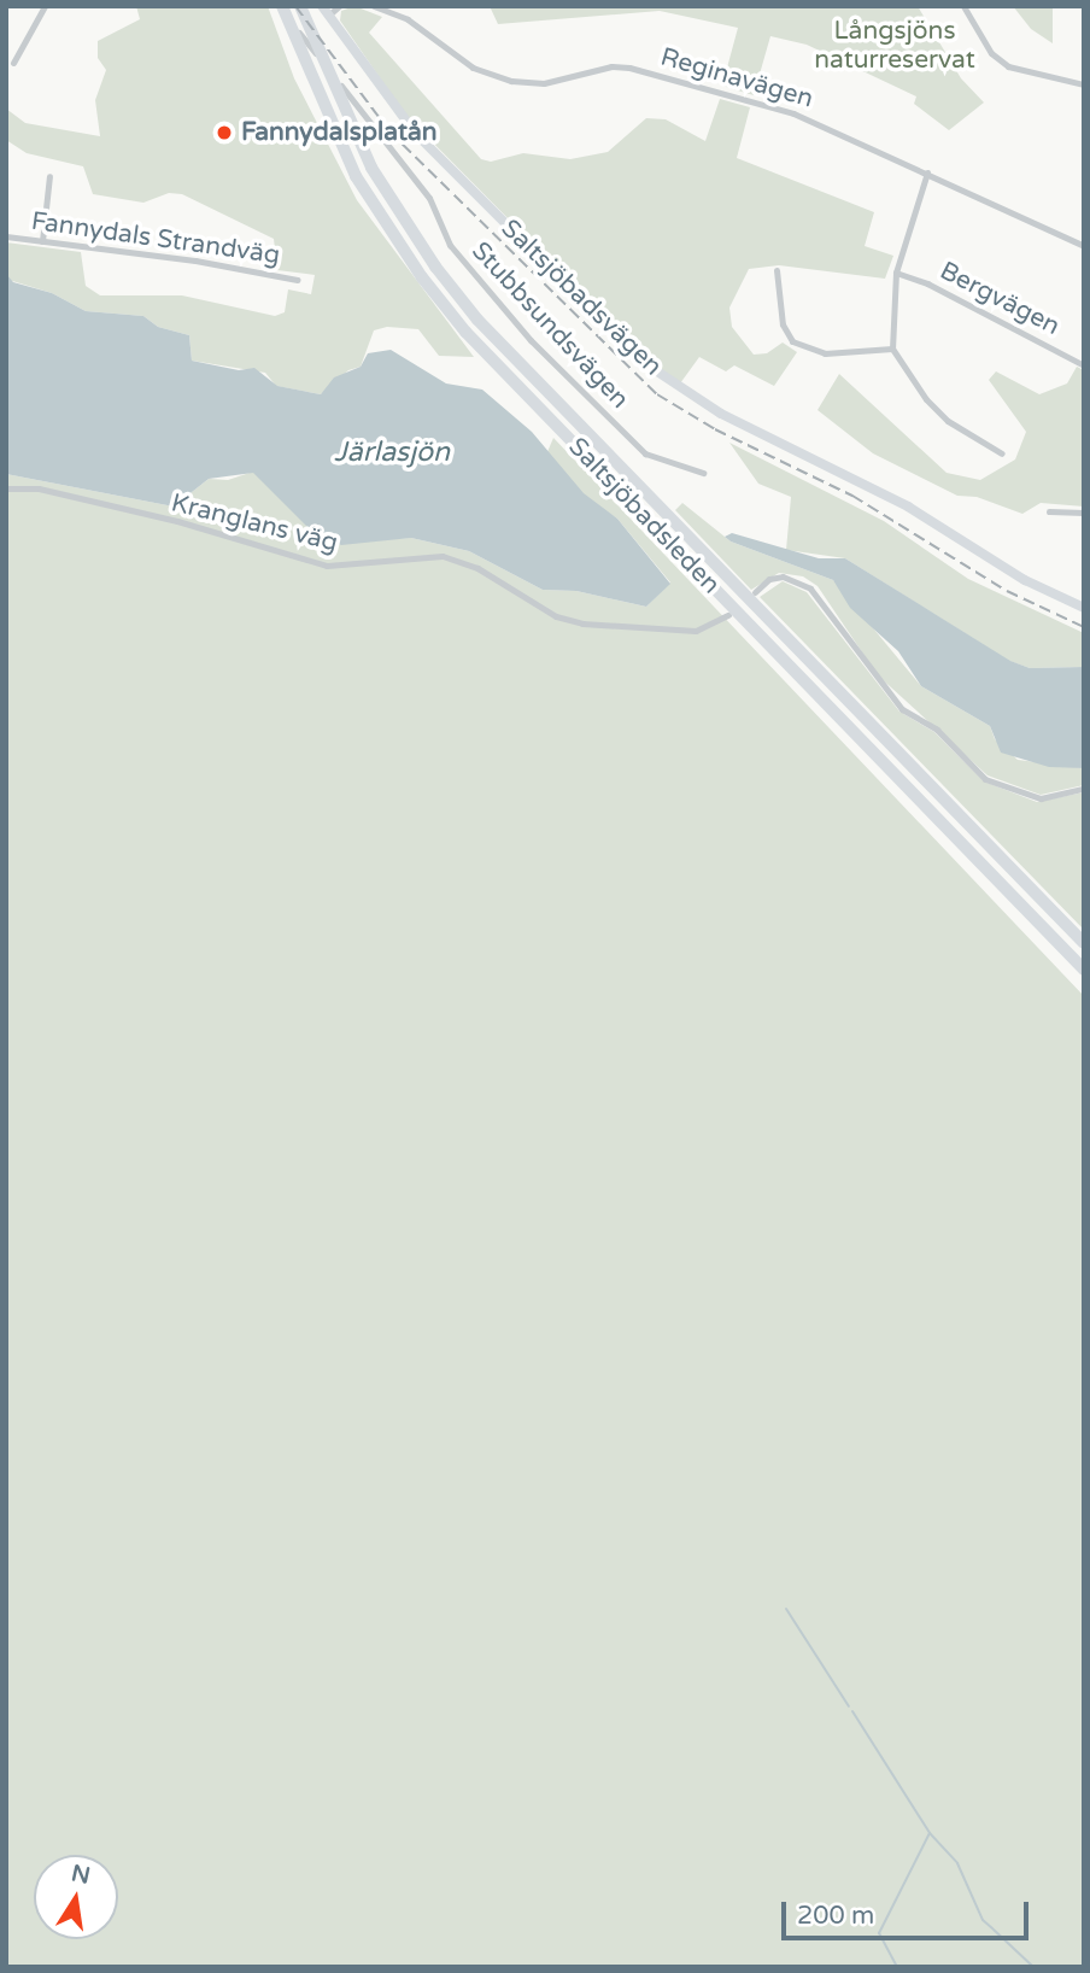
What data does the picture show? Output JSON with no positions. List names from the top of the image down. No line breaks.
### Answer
{"streets":{"highway":["Saltsjöbadsleden"],"street":["Reginavägen","Fannydals Strandväg","Saltsjöbadsvägen","Bergvägen","Stubbsundsvägen","Kranglans väg"]},"crossings":[["Stubbsundsvägen","Saltsjöbadsleden"]],"water":["Järlasjön"],"parks":["Långsjöns naturreservat"],"places":["Fannydalsplatån"],"scale_bar":"200 m","north":"top"}
